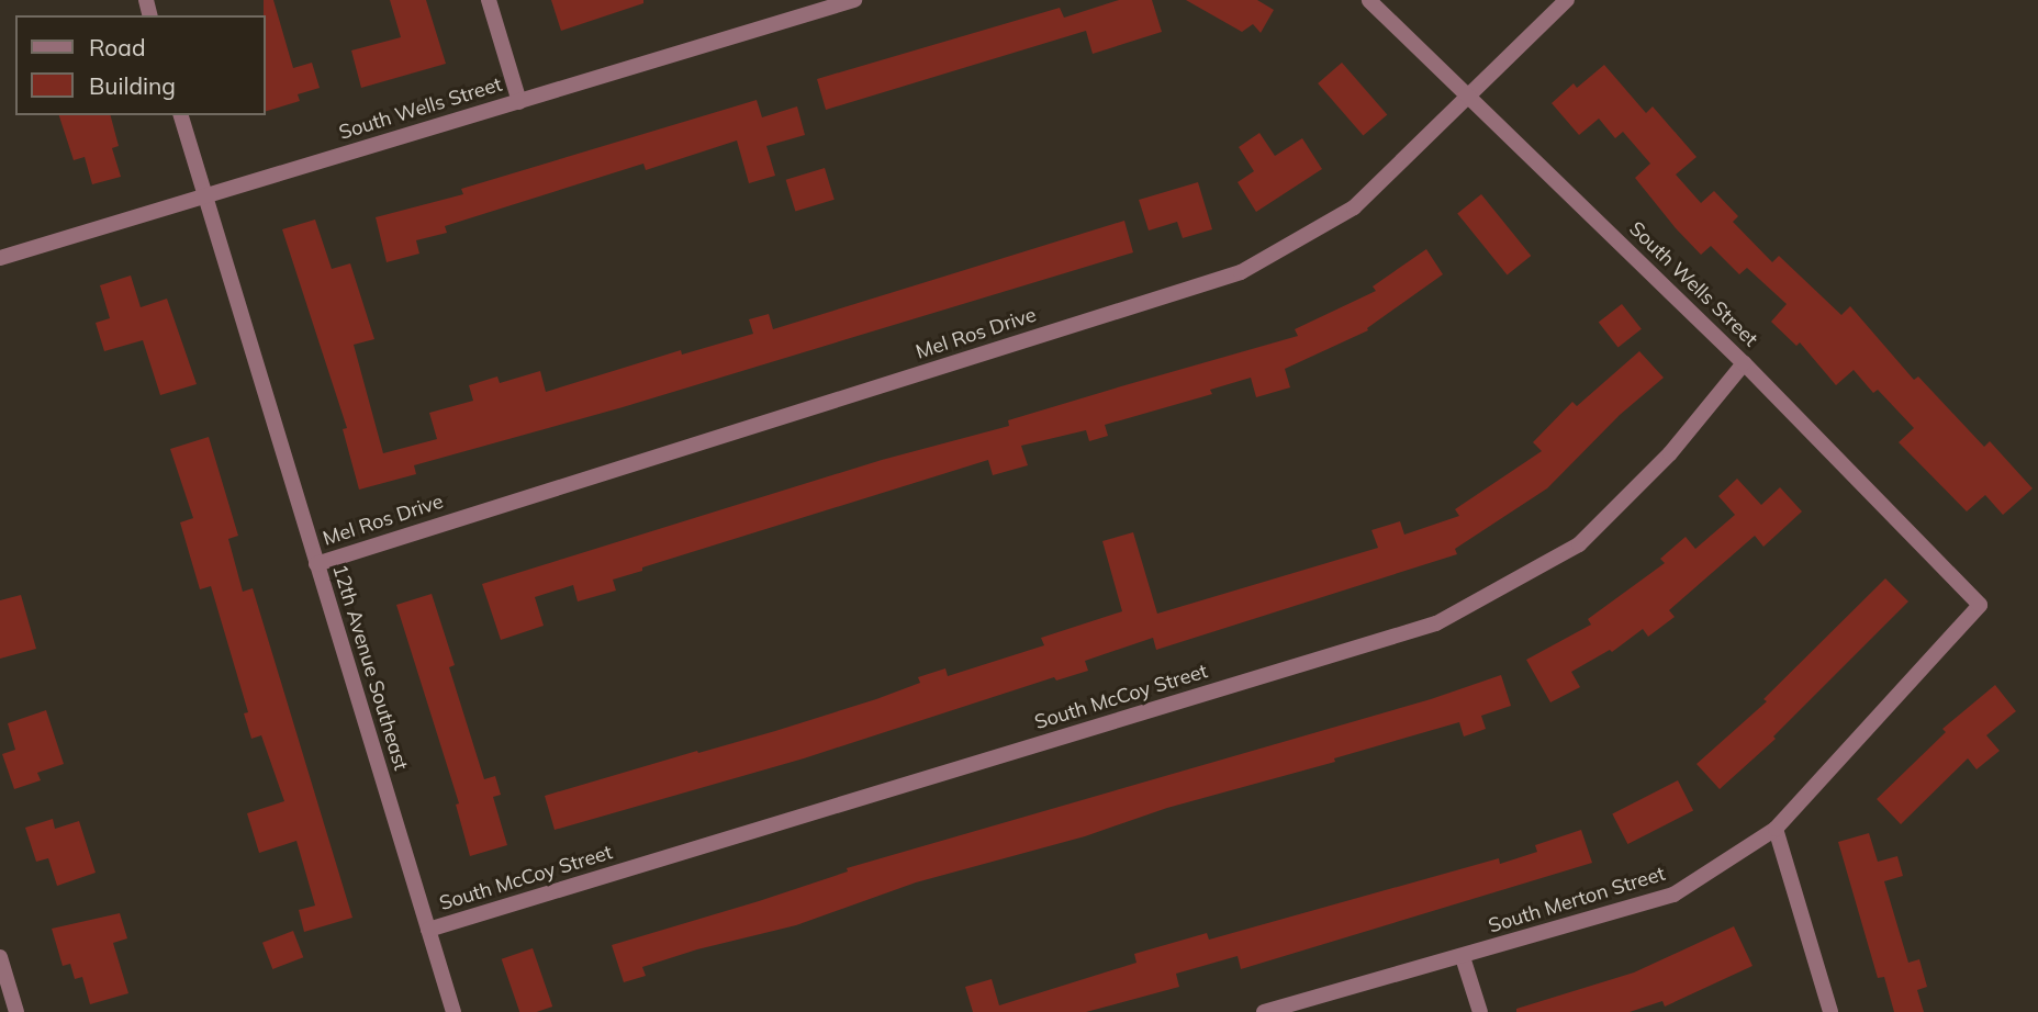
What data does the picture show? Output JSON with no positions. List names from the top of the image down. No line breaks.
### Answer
{"streets":{"street":["South Wells Street","Mel Ros Drive","12th Avenue Southeast","South McCoy Street","South Merton Street"]},"crossings":[["South Wells Street","Mel Ros Drive"],["South Wells Street","12th Avenue Southeast"],["South Wells Street","South McCoy Street"],["South Wells Street","South Merton Street"],["Mel Ros Drive","12th Avenue Southeast"],["12th Avenue Southeast","South McCoy Street"]],"legend":["Road","Building"]}
